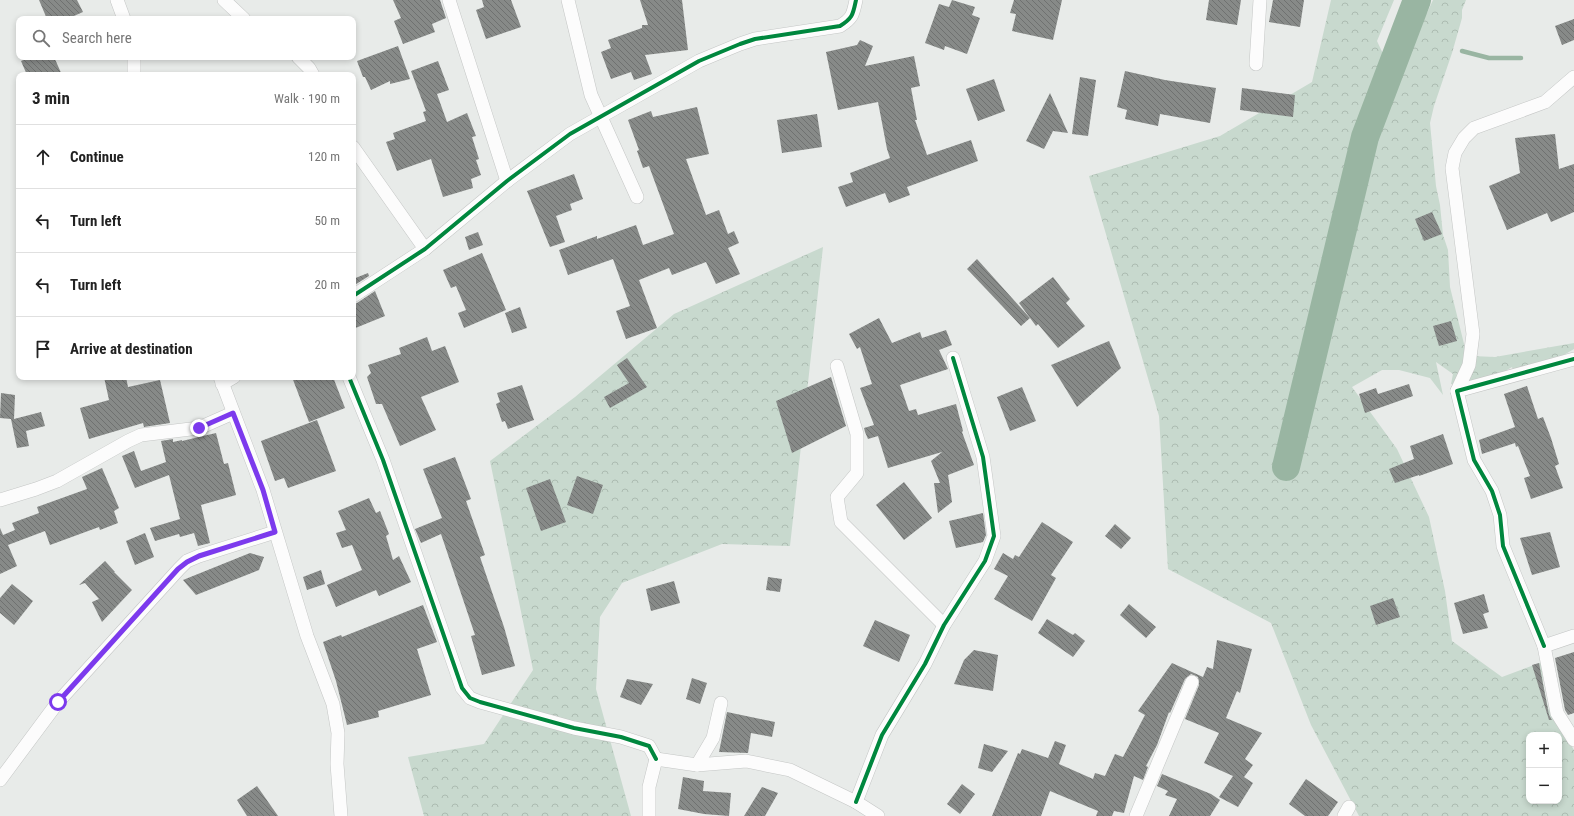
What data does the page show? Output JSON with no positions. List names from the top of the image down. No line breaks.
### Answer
{"page":{"search":"Search here","heading":["3 min","Walk · 190 m"],"list":[["Continue","120 m"],["Turn left","50 m"],["Turn left","20 m"],"Arrive at destination"],"map_buttons":["+","−"]}}
